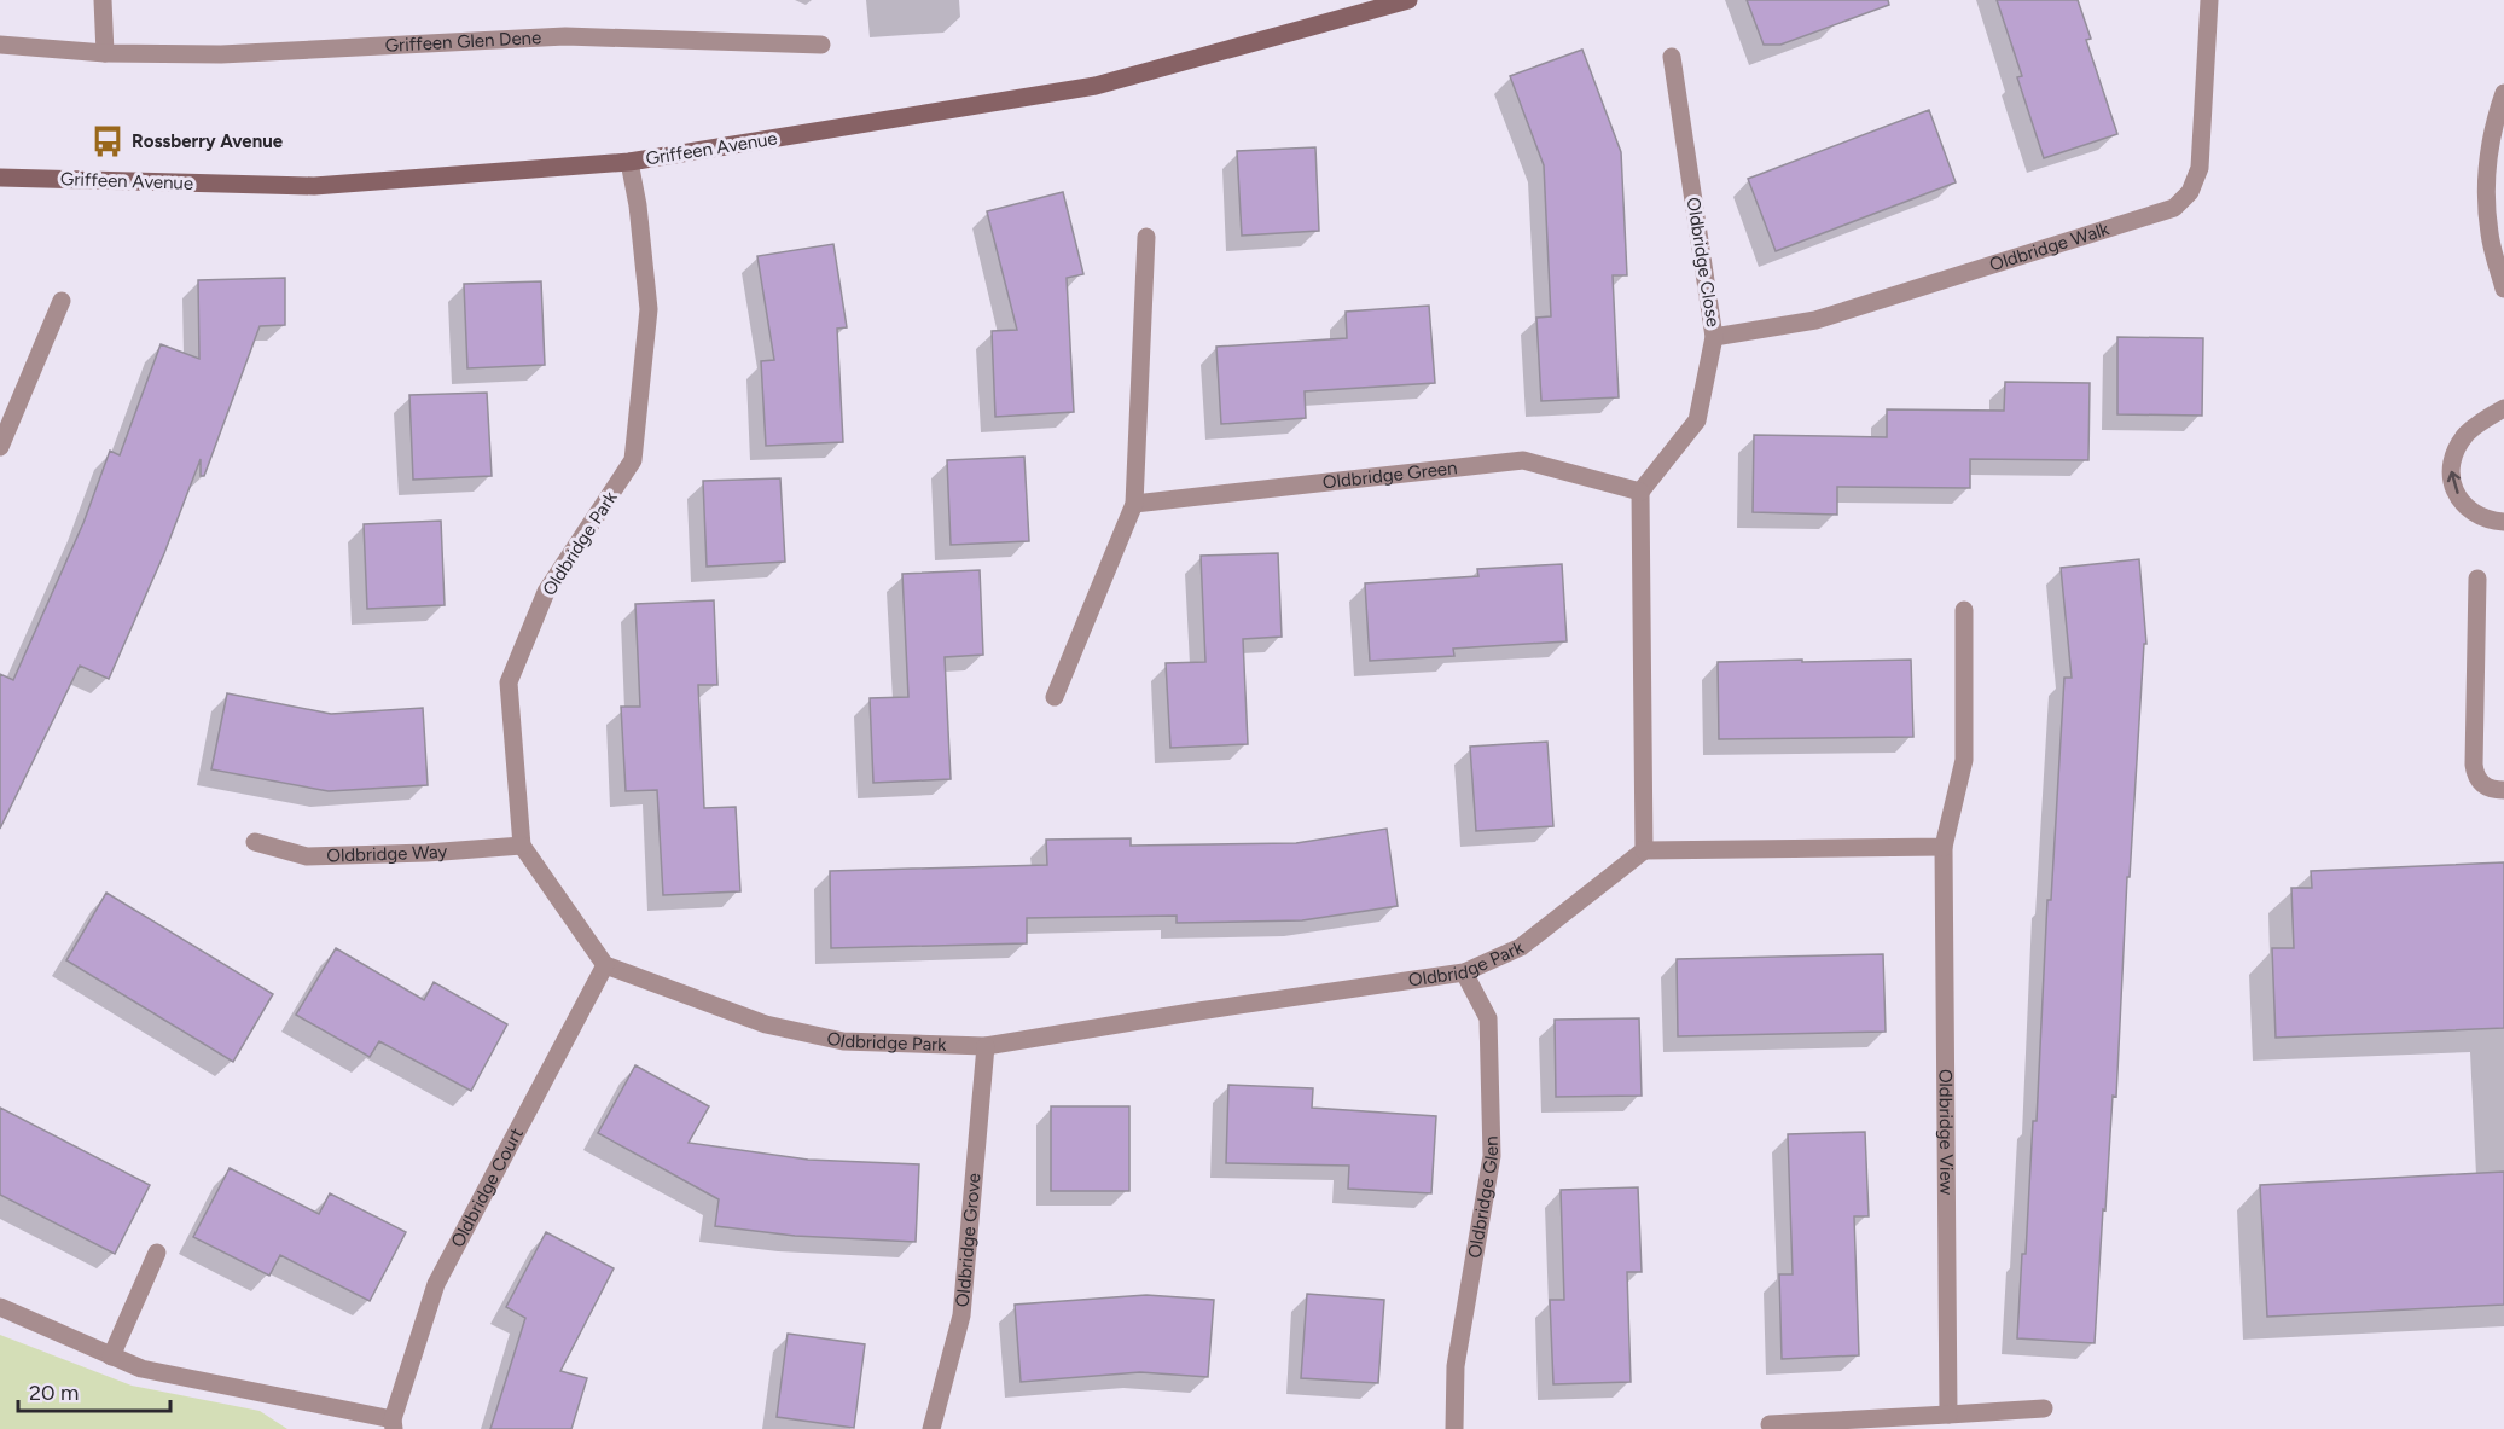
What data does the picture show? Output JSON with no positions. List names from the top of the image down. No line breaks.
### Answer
{"streets":{"street":["Griffeen Glen Dene","Griffeen Avenue","Oldbridge Walk","Oldbridge Close","Oldbridge Green","Oldbridge Park","Oldbridge Way","Oldbridge View","Oldbridge Court","Oldbridge Glen","Oldbridge Grove"]},"crossings":[["Griffeen Avenue","Oldbridge Park"],["Oldbridge Walk","Oldbridge Close"],["Oldbridge Close","Oldbridge Green"],["Oldbridge Park","Oldbridge Way"],["Oldbridge Park","Oldbridge Court"],["Oldbridge Park","Oldbridge Glen"],["Oldbridge Park","Oldbridge Grove"]],"places":{"bus stop":["Rossberry Avenue"]},"scale_bar":"20 m"}
